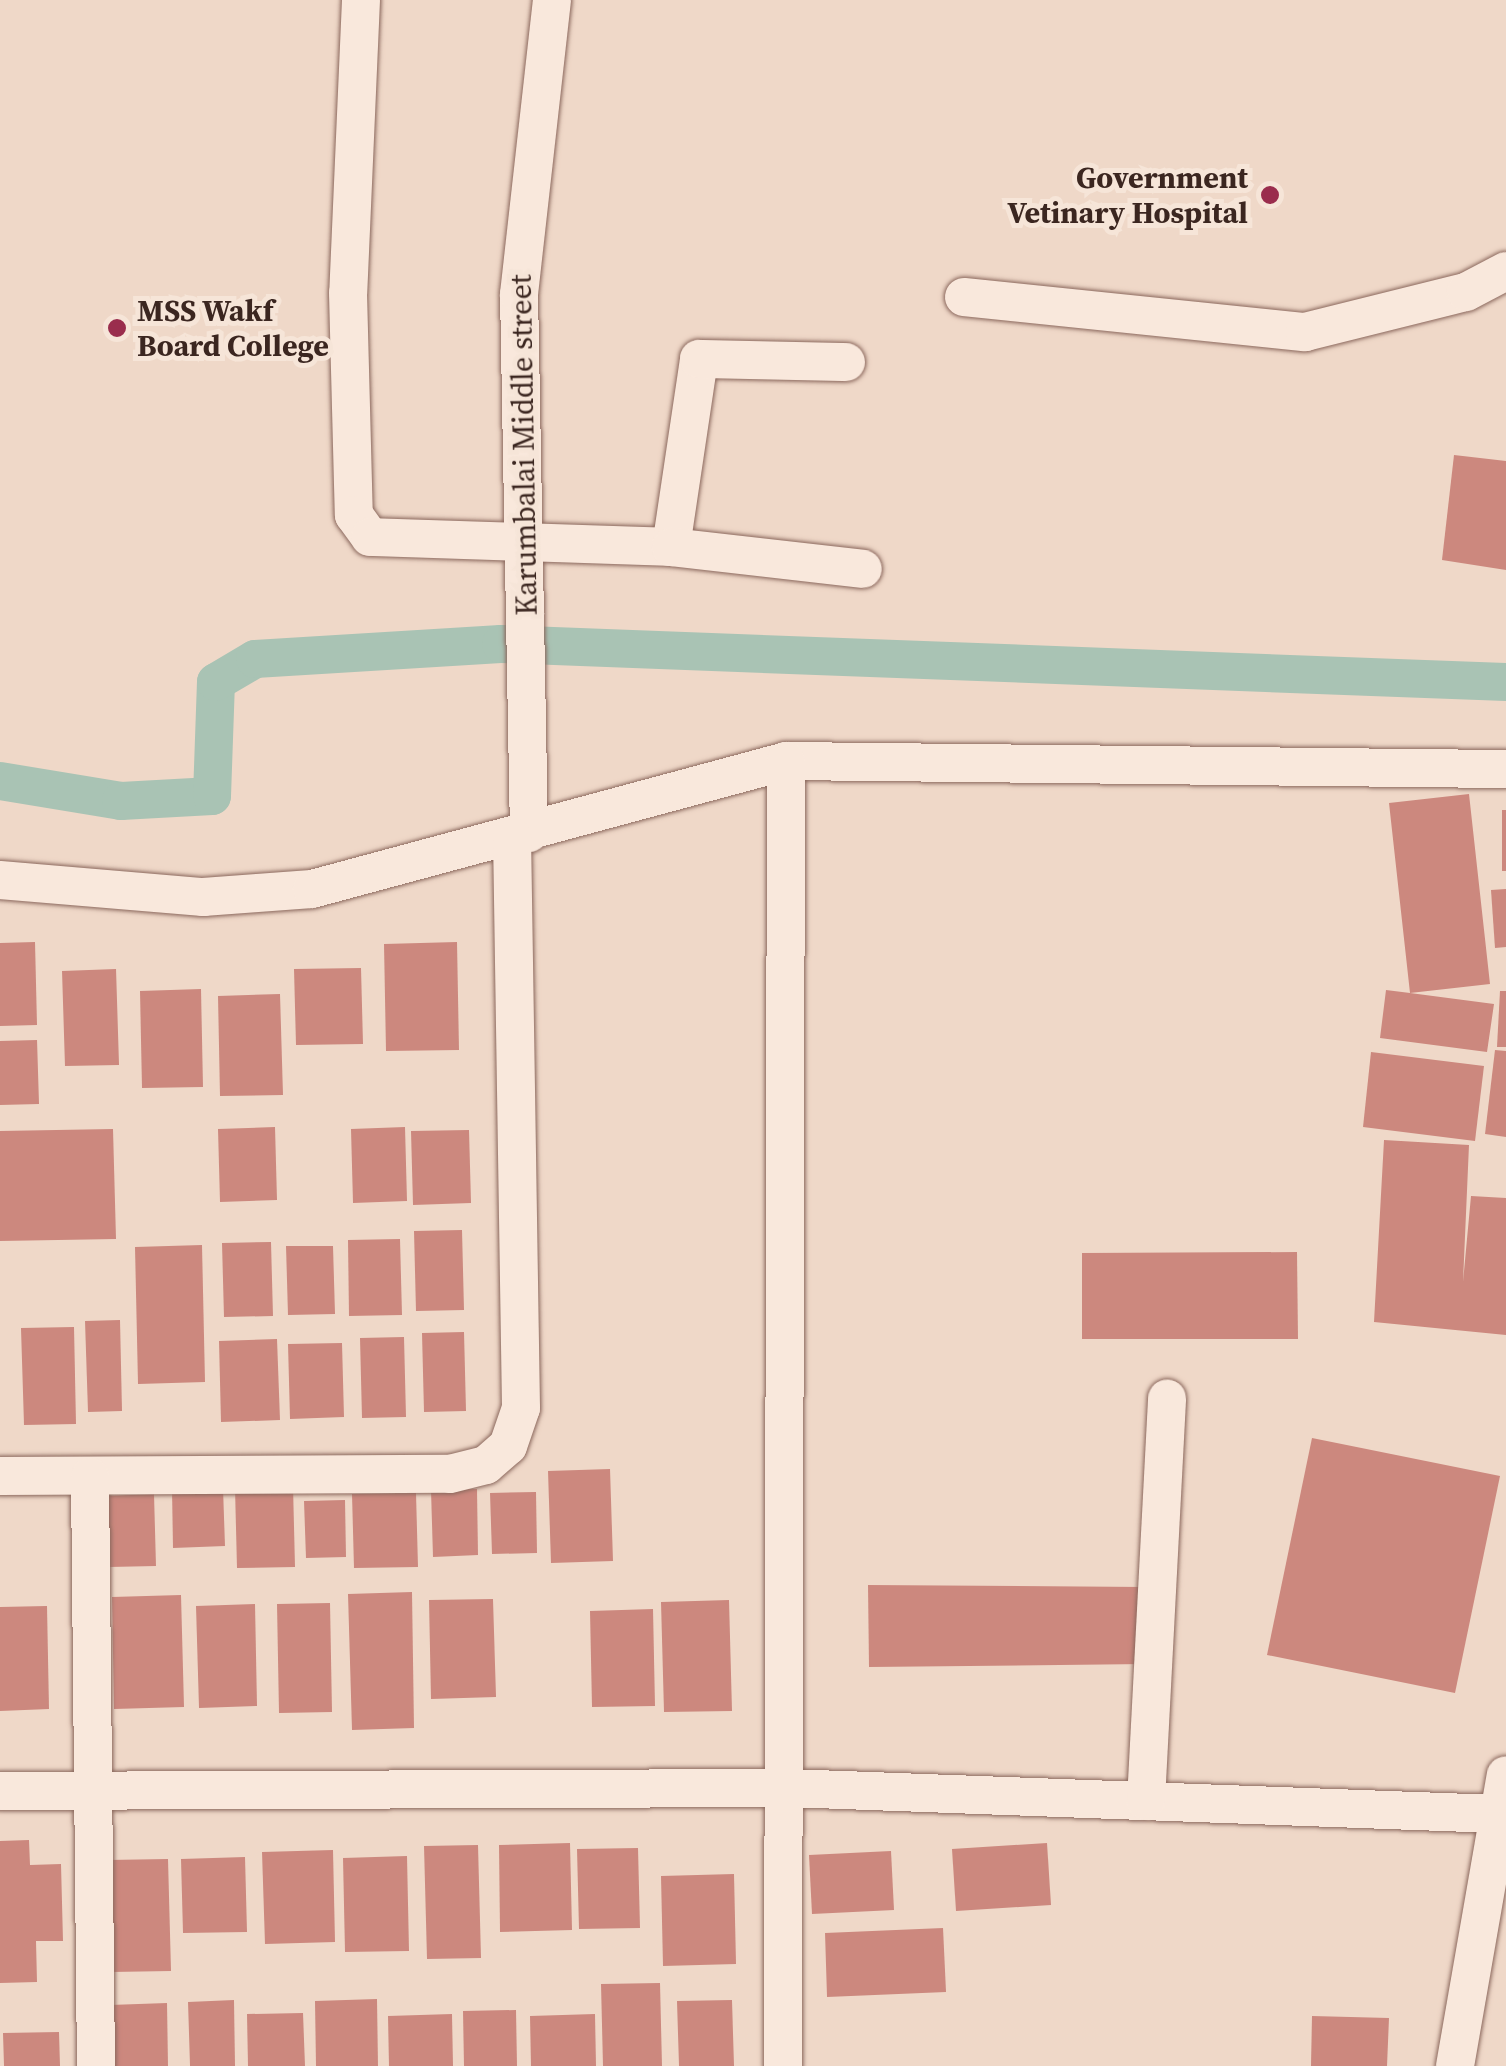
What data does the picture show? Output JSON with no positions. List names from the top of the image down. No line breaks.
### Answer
{"streets":{"street":["Karumbalai Middle street"]},"places":["Government Vetinary Hospital","MSS Wakf Board College"]}
